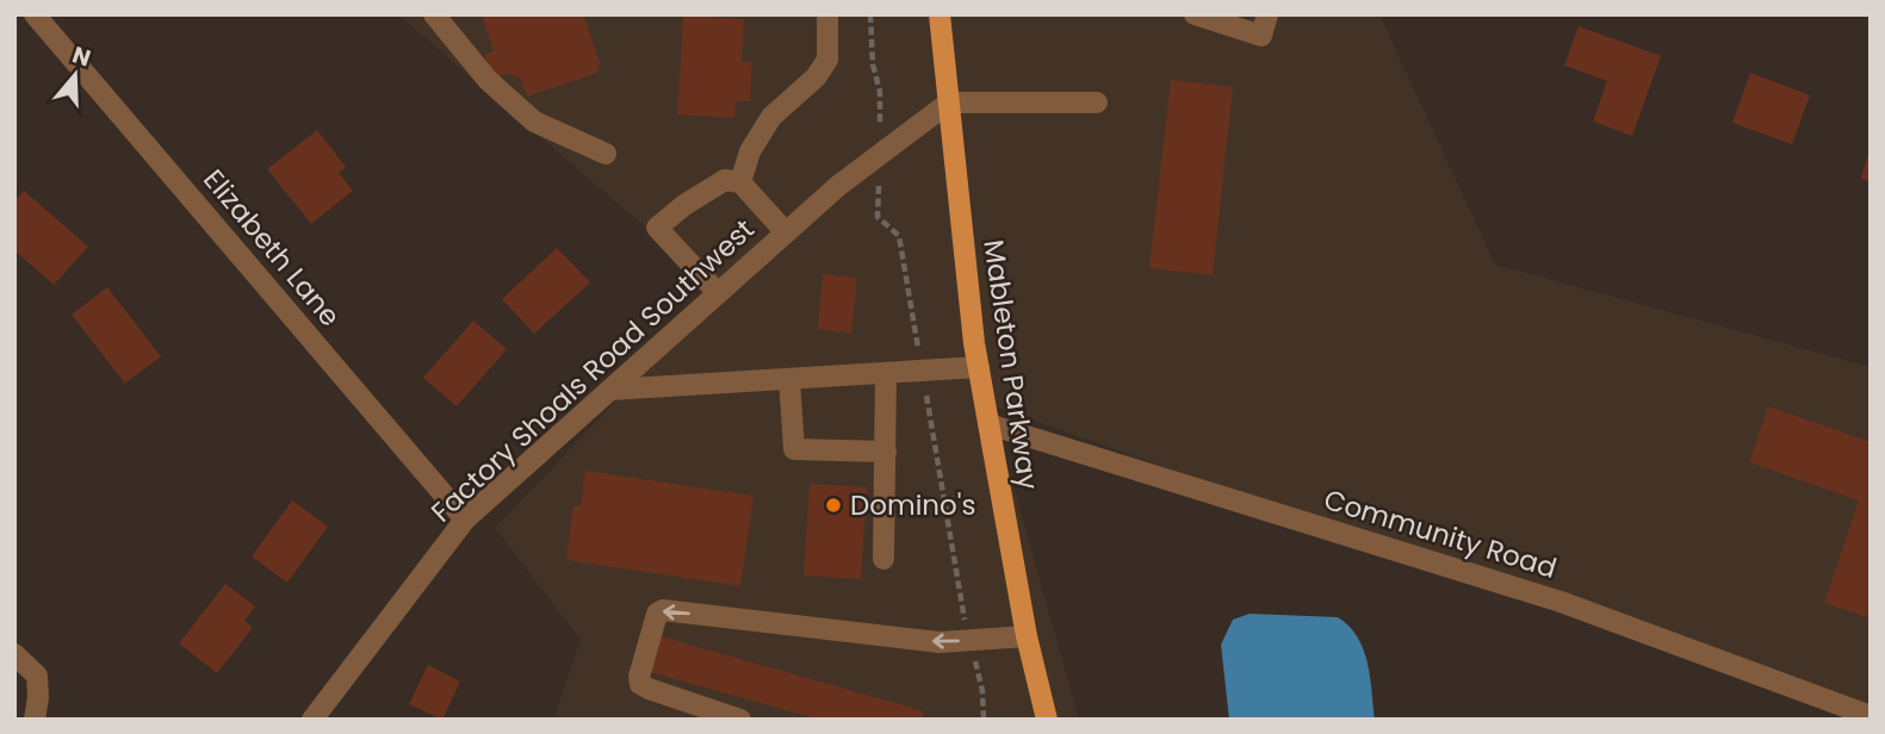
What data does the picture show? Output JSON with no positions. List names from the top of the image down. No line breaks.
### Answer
{"streets":{"main road":["Mableton Parkway"],"street":["Elizabeth Lane","Factory Shoals Road Southwest","Community Road"]},"crossings":[["Elizabeth Lane","Factory Shoals Road Southwest"],["Mableton Parkway","Factory Shoals Road Southwest"],["Mableton Parkway","Community Road"]],"places":["Domino's"],"north":"top"}
